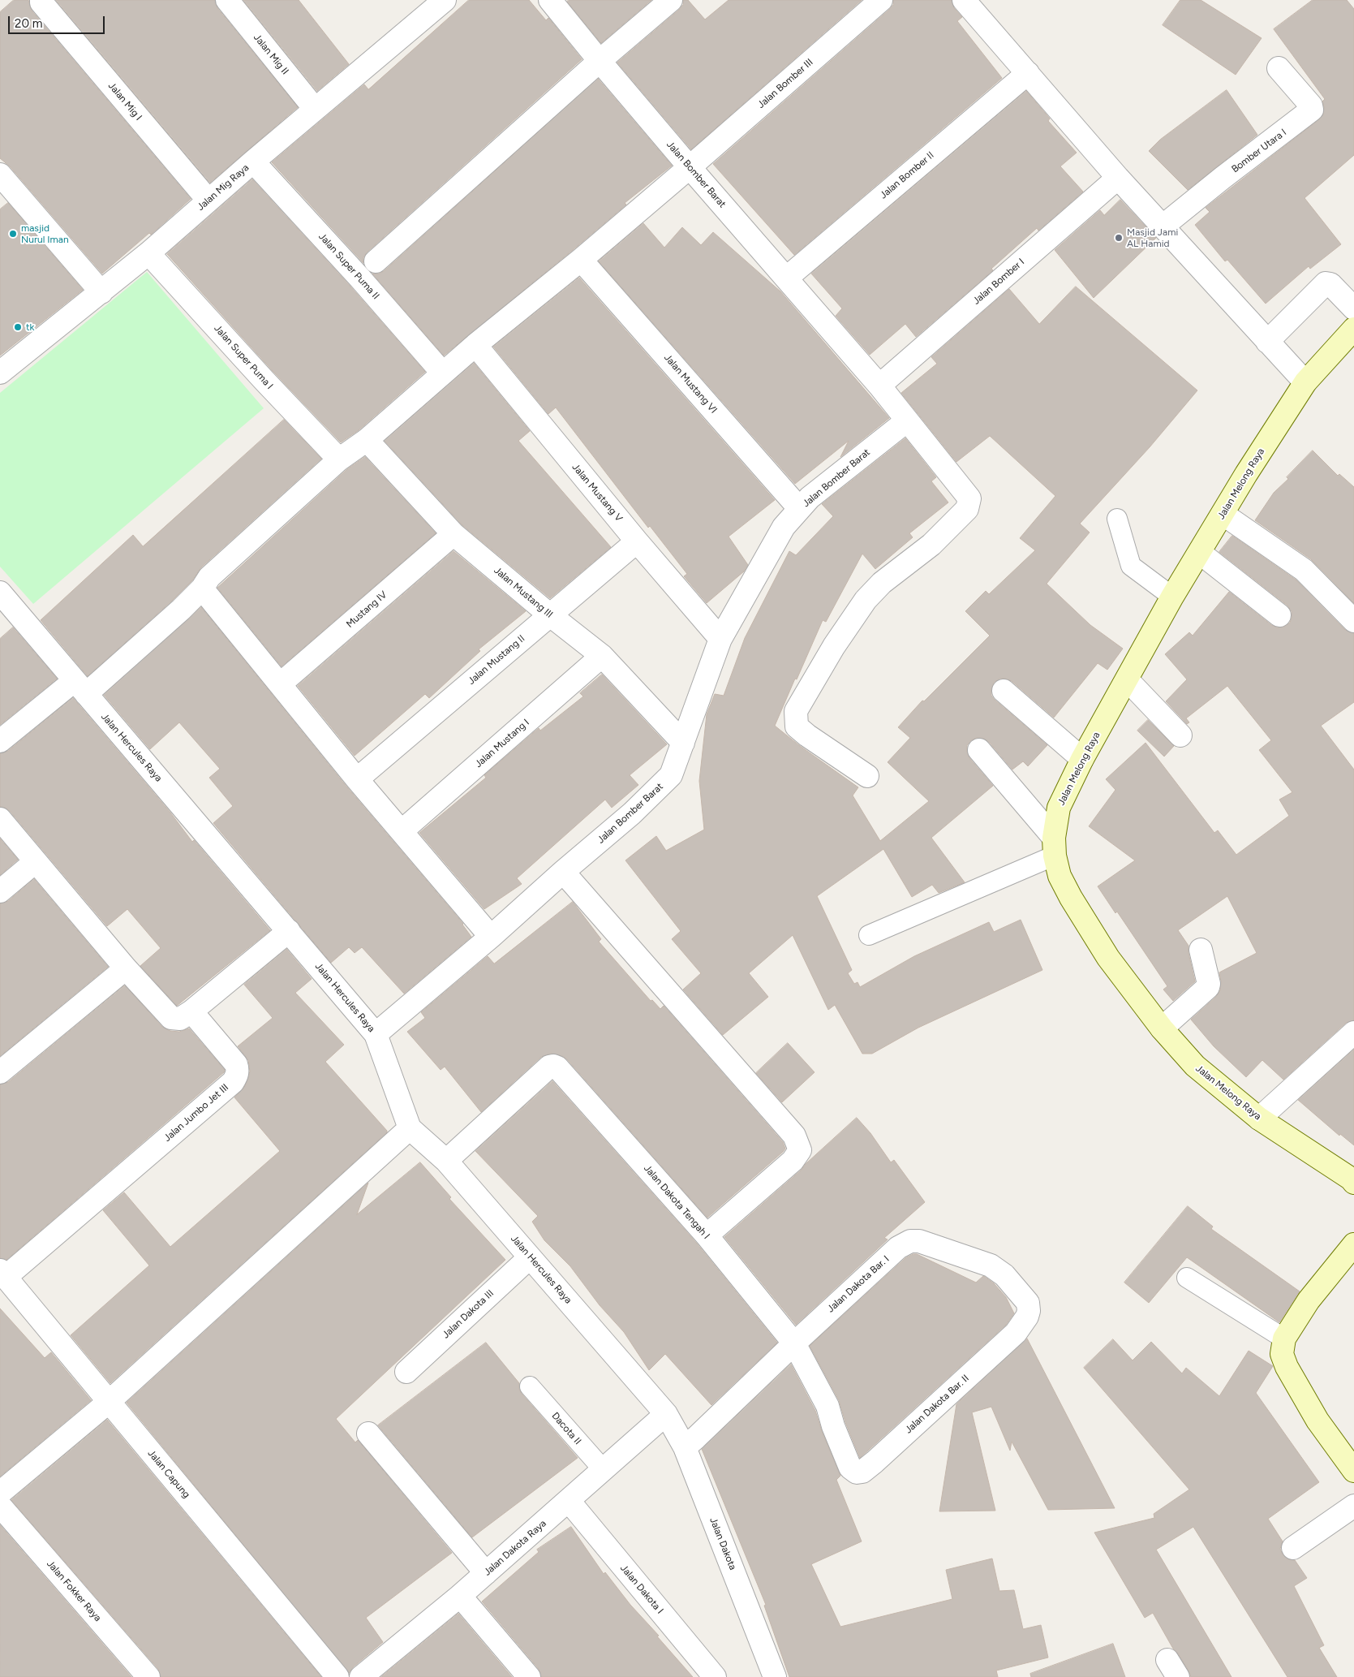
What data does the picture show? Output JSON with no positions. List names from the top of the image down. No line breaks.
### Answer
{"streets":{"main road":["Jalan Melong Raya"],"street":["Jalan Mig II","Jalan Bomber III","Jalan Mig I","Bomber Utara I","Jalan Bomber Barat","Jalan Bomber II","Jalan Mig Raya","Jalan Super Puma II","Jalan Bomber I","Jalan Super Puma I","Jalan Mustang VI","Jalan Mustang V","Jalan Mustang III","Mustang IV","Jalan Mustang II","Jalan Mustang I","Jalan Hercules Raya","Jalan Jumbo Jet III","Jalan Dakota Tengah I","Jalan Dakota Bar. I","Jalan Dakota III","Jalan Dakota Bar. II","Jalan Capung","Jalan Dakota","Jalan Dakota Raya","Jalan Dakota I","Jalan Fokker Raya"],"lane":["Dacota II"]},"crossings":[["Jalan Mig II","Jalan Mig Raya"],["Jalan Bomber III","Jalan Bomber Barat"],["Jalan Bomber III","Jalan Super Puma II"],["Jalan Bomber III","Jalan Super Puma I"],["Jalan Bomber III","Jalan Mustang VI"],["Jalan Bomber III","Jalan Mustang V"],["Jalan Bomber III","Jalan Mustang III"],["Jalan Bomber III","Jalan Hercules Raya"],["Jalan Mig I","Jalan Mig Raya"],["Jalan Bomber Barat","Jalan Bomber II"],["Jalan Bomber Barat","Jalan Bomber I"],["Jalan Bomber Barat","Jalan Mustang VI"],["Jalan Bomber Barat","Jalan Mustang V"],["Jalan Bomber Barat","Jalan Mustang III"],["Jalan Bomber Barat","Jalan Hercules Raya"],["Jalan Mig Raya","Jalan Super Puma II"],["Jalan Mig Raya","Jalan Super Puma I"],["Jalan Mustang V","Jalan Mustang II"],["Jalan Mustang III","Mustang IV"],["Jalan Mustang III","Jalan Mustang II"],["Jalan Mustang III","Jalan Mustang I"],["Jalan Hercules Raya","Jalan Dakota Tengah I"],["Jalan Hercules Raya","Jalan Dakota III"],["Jalan Hercules Raya","Jalan Dakota"],["Jalan Hercules Raya","Jalan Dakota Raya"],["Jalan Jumbo Jet III","Jalan Capung"],["Jalan Dakota Tengah I","Jalan Dakota Bar. I"],["Jalan Dakota Tengah I","Jalan Dakota Bar. II"],["Jalan Dakota Bar. I","Jalan Dakota Bar. II"],["Jalan Dakota Bar. I","Jalan Dakota"],["Dacota II","Jalan Dakota Raya"],["Jalan Dakota","Jalan Dakota Raya"],["Jalan Dakota Raya","Jalan Dakota I"]],"places":["masjid Nurul Iman","Masjid Jami AL Hamid","tk"],"scale_bar":"20 m"}
